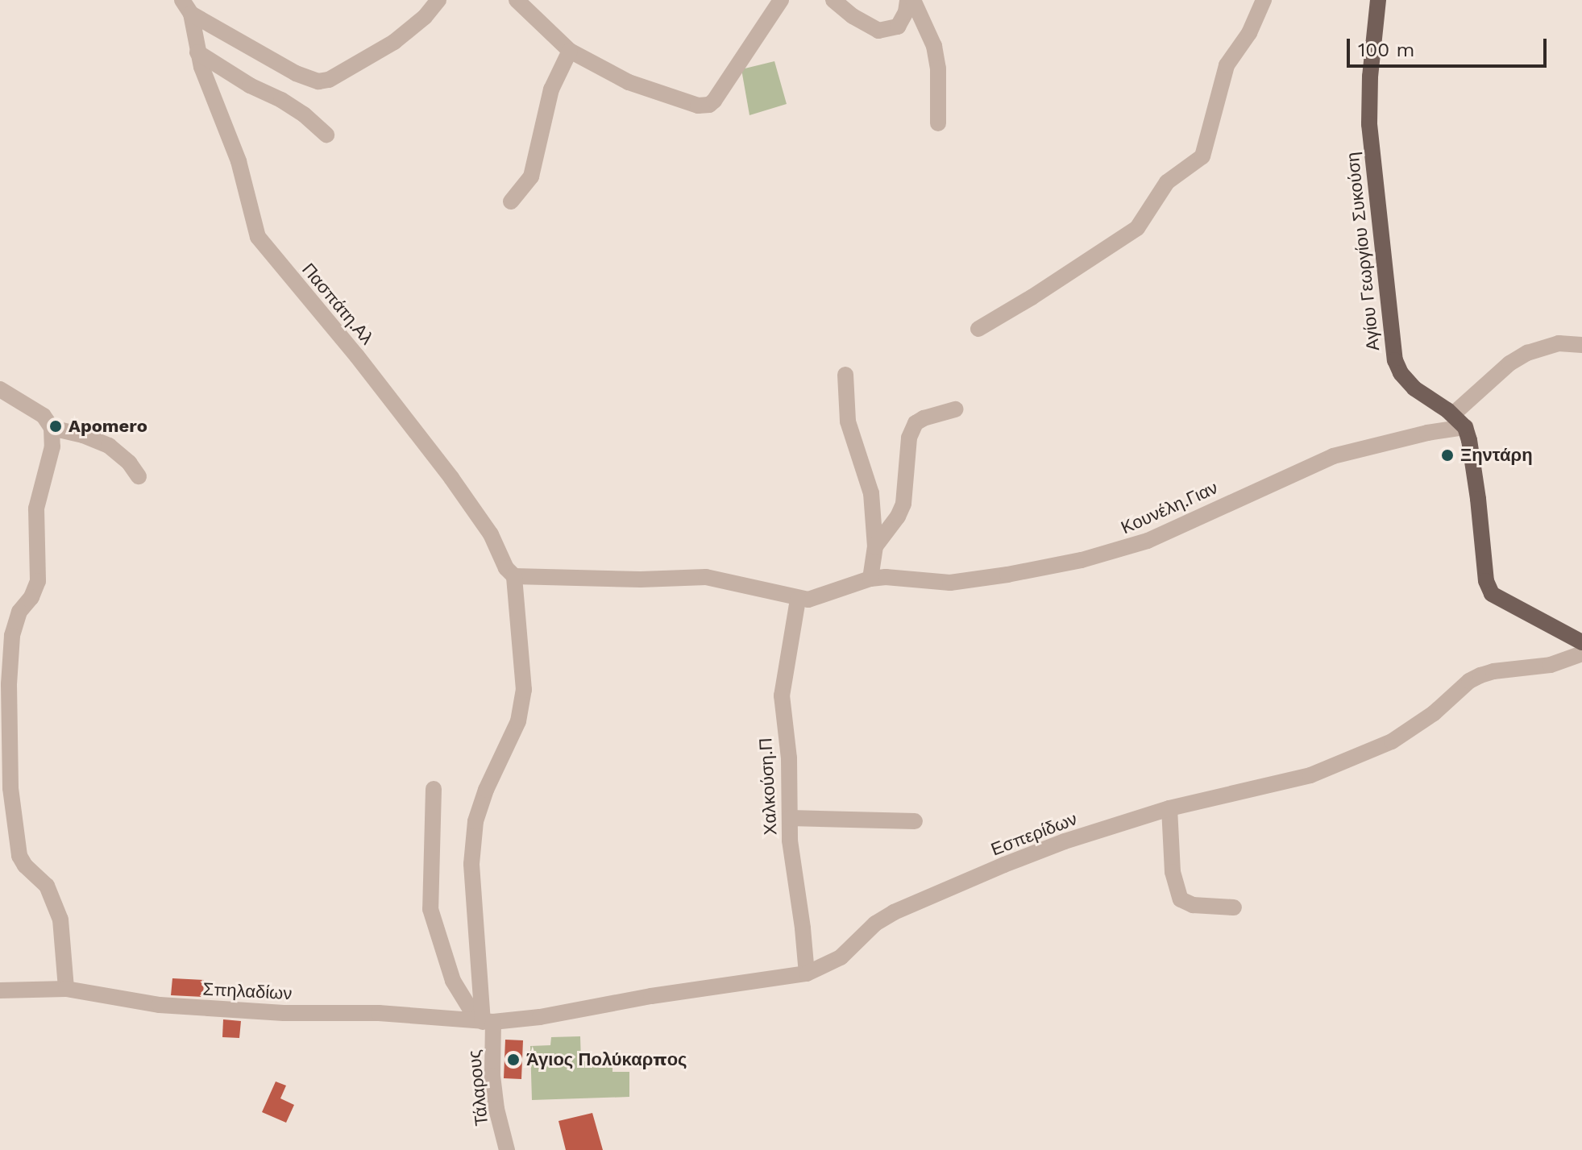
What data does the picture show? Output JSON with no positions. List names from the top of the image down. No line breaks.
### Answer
{"streets":{"main road":["Αγίου Γεωργίου Συκούση"],"street":["Πασπάτη.Αλ","Κουνέλη.Γιαν","Χαλκούση.Π","Εσπερίδων","Σπηλαδίων","Τάλαρους"]},"crossings":[["Αγίου Γεωργίου Συκούση","Κουνέλη.Γιαν"],["Πασπάτη.Αλ","Τάλαρους"],["Κουνέλη.Γιαν","Χαλκούση.Π"],["Χαλκούση.Π","Εσπερίδων"],["Εσπερίδων","Σπηλαδίων"],["Εσπερίδων","Τάλαρους"],["Σπηλαδίων","Τάλαρους"]],"places":["Apomero","Ξηντάρη","Άγιος Πολύκαρπος"],"scale_bar":"100 m"}
